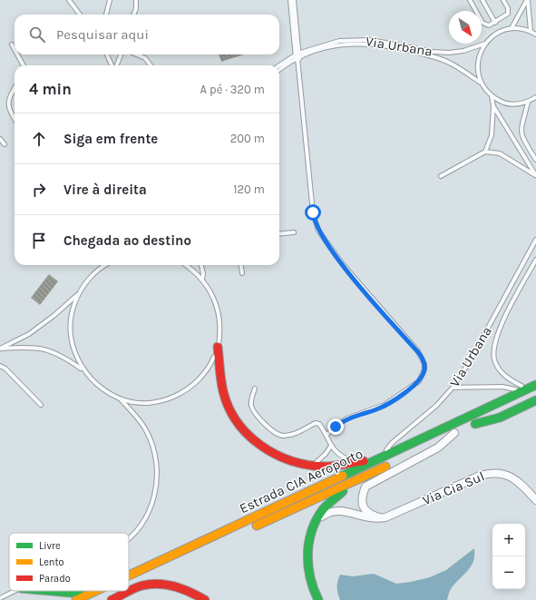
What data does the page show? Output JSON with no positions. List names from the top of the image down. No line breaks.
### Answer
{"streets":{"highway":["Estrada CIA Aeroporto"],"street":["Via Cia Sul"],"lane":["Via Urbana"]},"crossings":[["Via Urbana","Estrada CIA Aeroporto"]],"legend":["Livre","Lento","Parado"],"north":"bottom right","page":{"search":"Pesquisar aqui","heading":["4 min","A pé · 320 m"],"list":[["Siga em frente","200 m"],["Vire à direita","120 m"],"Chegada ao destino"],"map_buttons":["+","−"]}}
